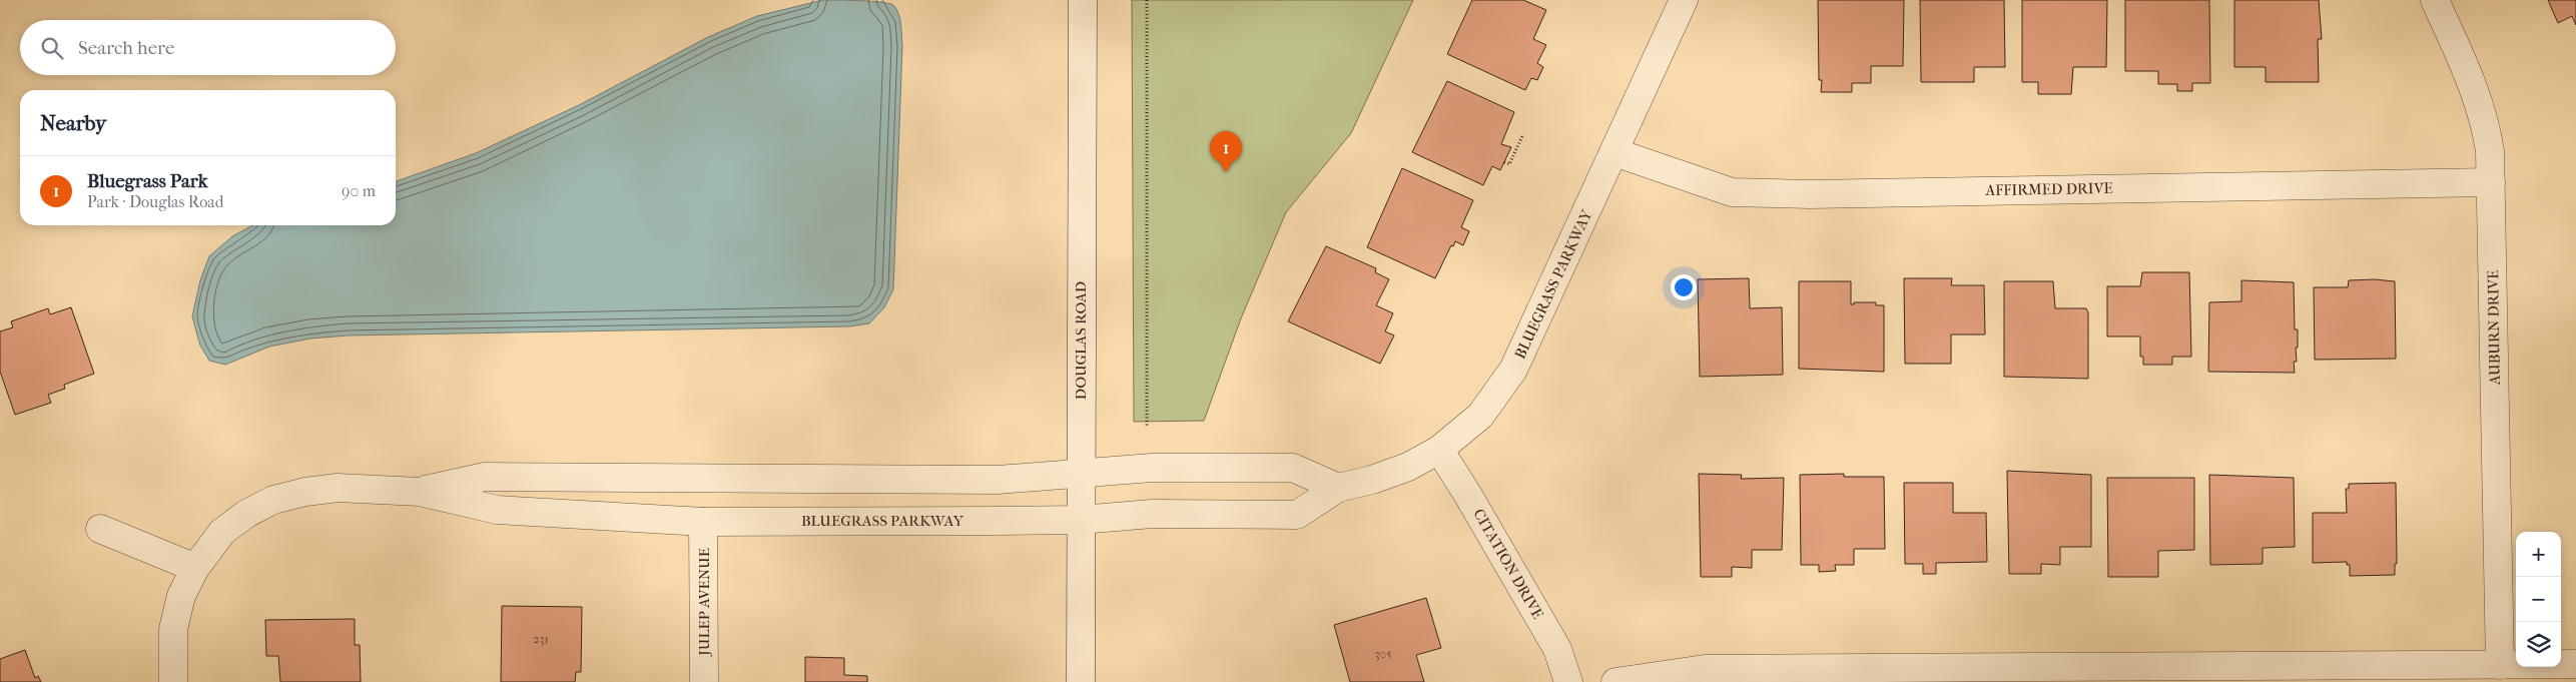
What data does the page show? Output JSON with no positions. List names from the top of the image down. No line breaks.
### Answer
{"streets":{"street":["AFFIRMED DRIVE","BLUEGRASS PARKWAY","AUBURN DRIVE","DOUGLAS ROAD","CITATION DRIVE","JULEP AVENUE"]},"crossings":[["AFFIRMED DRIVE","BLUEGRASS PARKWAY"],["AFFIRMED DRIVE","AUBURN DRIVE"],["BLUEGRASS PARKWAY","DOUGLAS ROAD"],["BLUEGRASS PARKWAY","CITATION DRIVE"],["BLUEGRASS PARKWAY","JULEP AVENUE"]],"house_numbers":["231","305"],"page":{"search":"Search here","heading":"Nearby","pins":"1","list":[{"mark":"1","name":"Bluegrass Park","note":"Park · Douglas Road","value":"90 m"}],"map_buttons":["+","−"]}}
